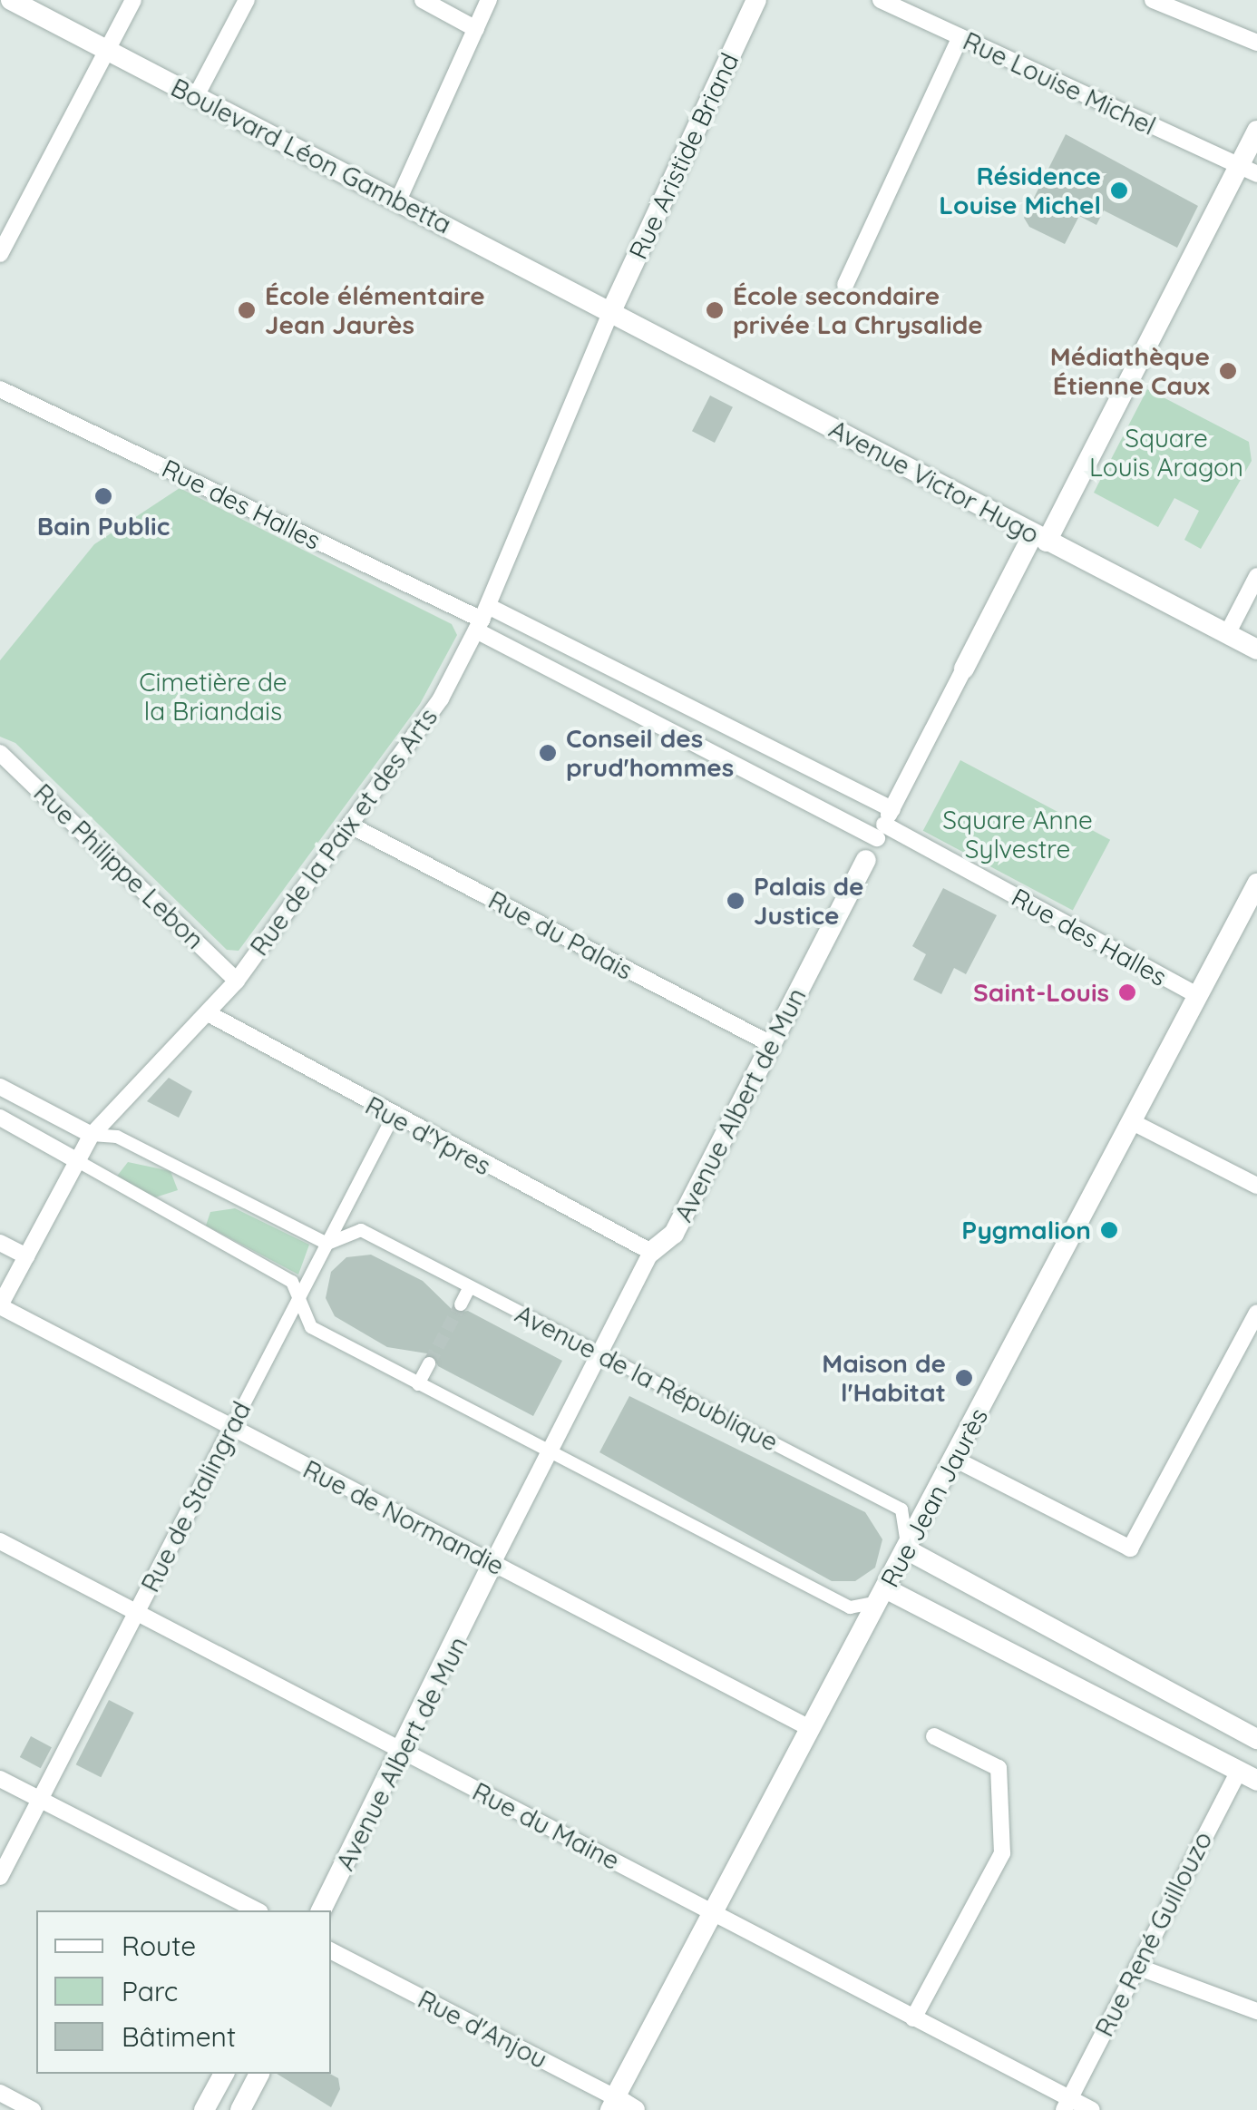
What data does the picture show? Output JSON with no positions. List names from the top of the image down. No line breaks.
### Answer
{"streets":{"street":["Rue Louise Michel","Boulevard Léon Gambetta","Rue Aristide Briand","Avenue Victor Hugo","Rue des Halles","Rue de la Paix et des Arts","Rue Philippe Lebon","Rue du Palais","Avenue Albert de Mun","Rue d'Ypres","Avenue de la République","Rue de Stalingrad","Rue Jean Jaurès","Rue de Normandie","Rue du Maine","Rue René Guillouzo","Rue d'Anjou"]},"crossings":[["Rue Louise Michel","Avenue Albert de Mun"],["Boulevard Léon Gambetta","Rue Aristide Briand"],["Boulevard Léon Gambetta","Avenue Victor Hugo"],["Boulevard Léon Gambetta","Rue de la Paix et des Arts"],["Rue Aristide Briand","Avenue Victor Hugo"],["Rue Aristide Briand","Rue de la Paix et des Arts"],["Avenue Victor Hugo","Rue de la Paix et des Arts"],["Avenue Victor Hugo","Avenue Albert de Mun"],["Rue des Halles","Rue de la Paix et des Arts"],["Rue des Halles","Avenue Albert de Mun"],["Rue des Halles","Rue Jean Jaurès"],["Rue de la Paix et des Arts","Rue Philippe Lebon"],["Rue de la Paix et des Arts","Rue du Palais"],["Rue de la Paix et des Arts","Rue d'Ypres"],["Rue de la Paix et des Arts","Rue de Normandie"],["Rue du Palais","Avenue Albert de Mun"],["Avenue Albert de Mun","Rue d'Ypres"],["Avenue Albert de Mun","Avenue de la République"],["Avenue Albert de Mun","Rue de Normandie"],["Avenue Albert de Mun","Rue du Maine"],["Rue d'Ypres","Rue de Stalingrad"],["Avenue de la République","Rue de Stalingrad"],["Avenue de la République","Rue Jean Jaurès"],["Rue de Stalingrad","Rue de Normandie"],["Rue de Stalingrad","Rue du Maine"],["Rue Jean Jaurès","Rue de Normandie"],["Rue Jean Jaurès","Rue du Maine"],["Rue Jean Jaurès","Rue d'Anjou"],["Rue du Maine","Rue René Guillouzo"]],"parks":["Square Louis Aragon","Cimetière de la Briandais","Square Anne Sylvestre"],"places":["Résidence Louise Michel","École élémentaire Jean Jaurès","École secondaire privée La Chrysalide","Médiathèque Étienne Caux","Bain Public","Conseil des prud'hommes","Palais de Justice","Saint-Louis","Pygmalion","Maison de l'Habitat"],"legend":["Route","Parc","Bâtiment"]}
